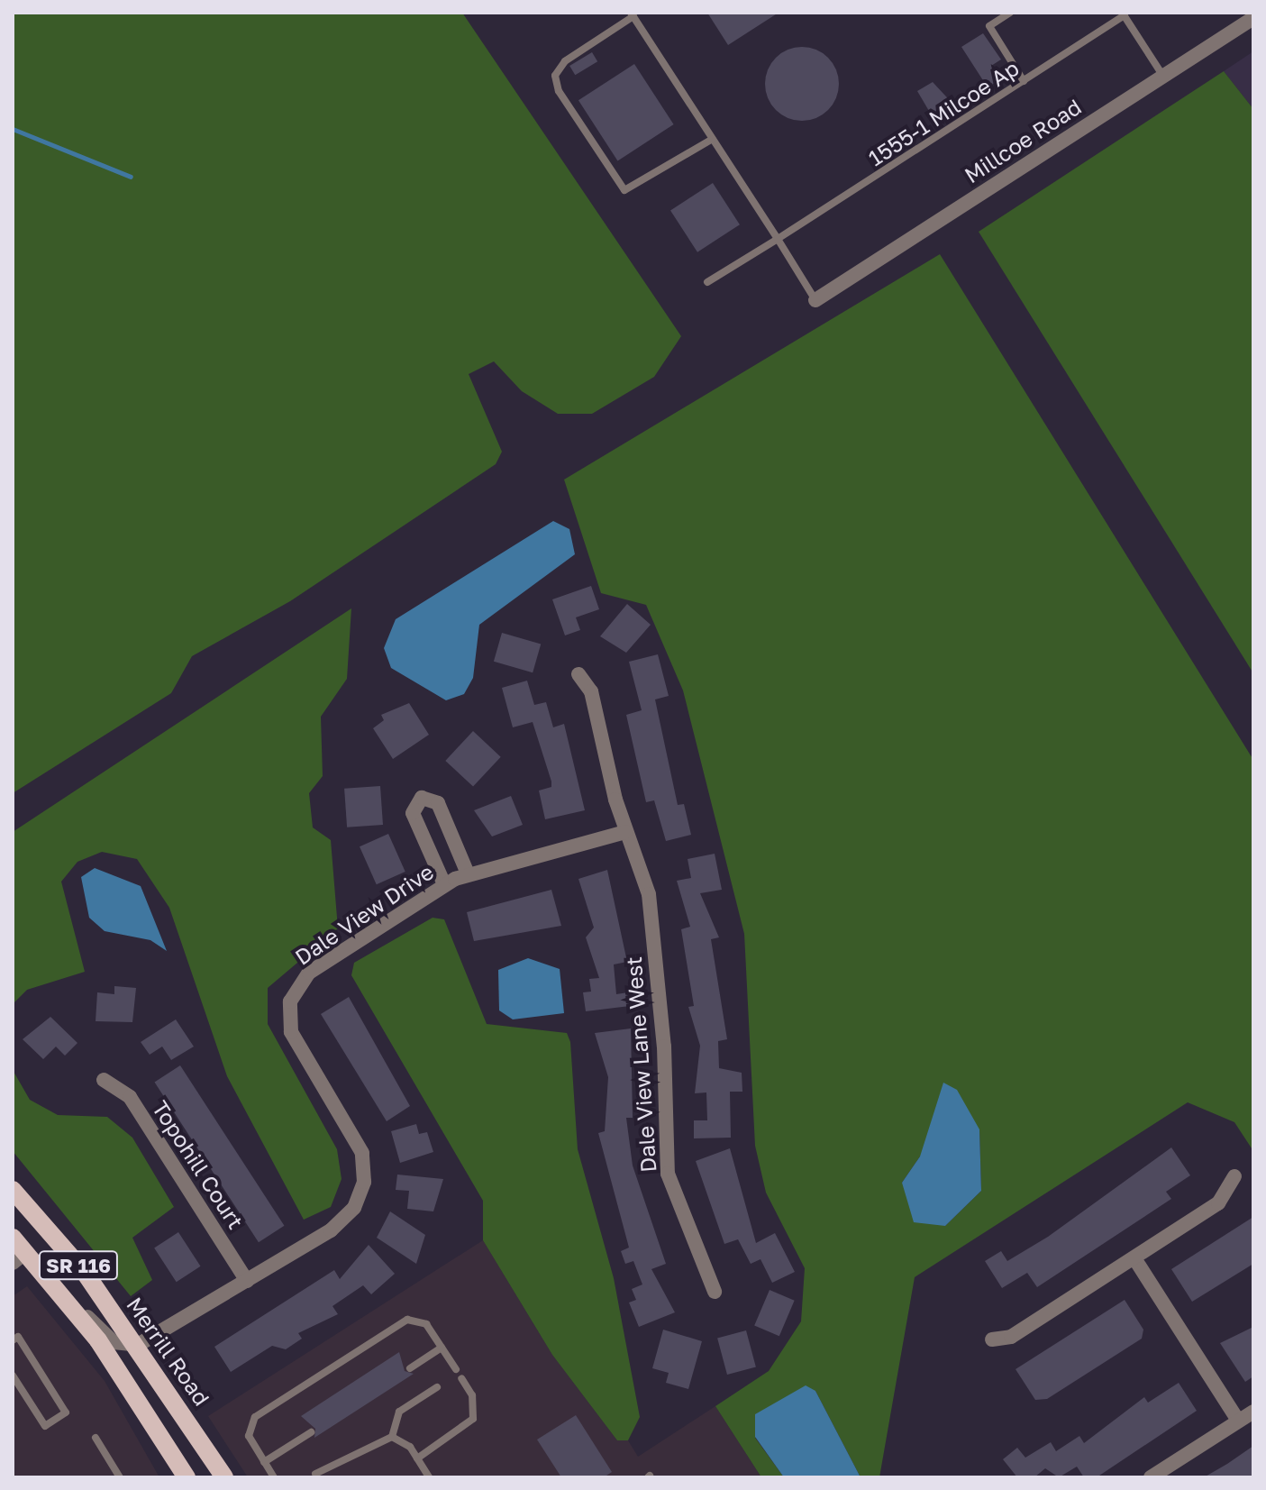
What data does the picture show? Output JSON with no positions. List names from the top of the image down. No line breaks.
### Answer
{"streets":{"main road":["SR 116","Merrill Road"],"street":["Millcoe Road","Dale View Drive","Dale View Lane West","Topohill Court"],"lane":["1555-1 Milcoe Ap"]},"crossings":[["Dale View Drive","Dale View Lane West"],["Dale View Drive","Topohill Court"],["Dale View Drive","Merrill Road"]]}
